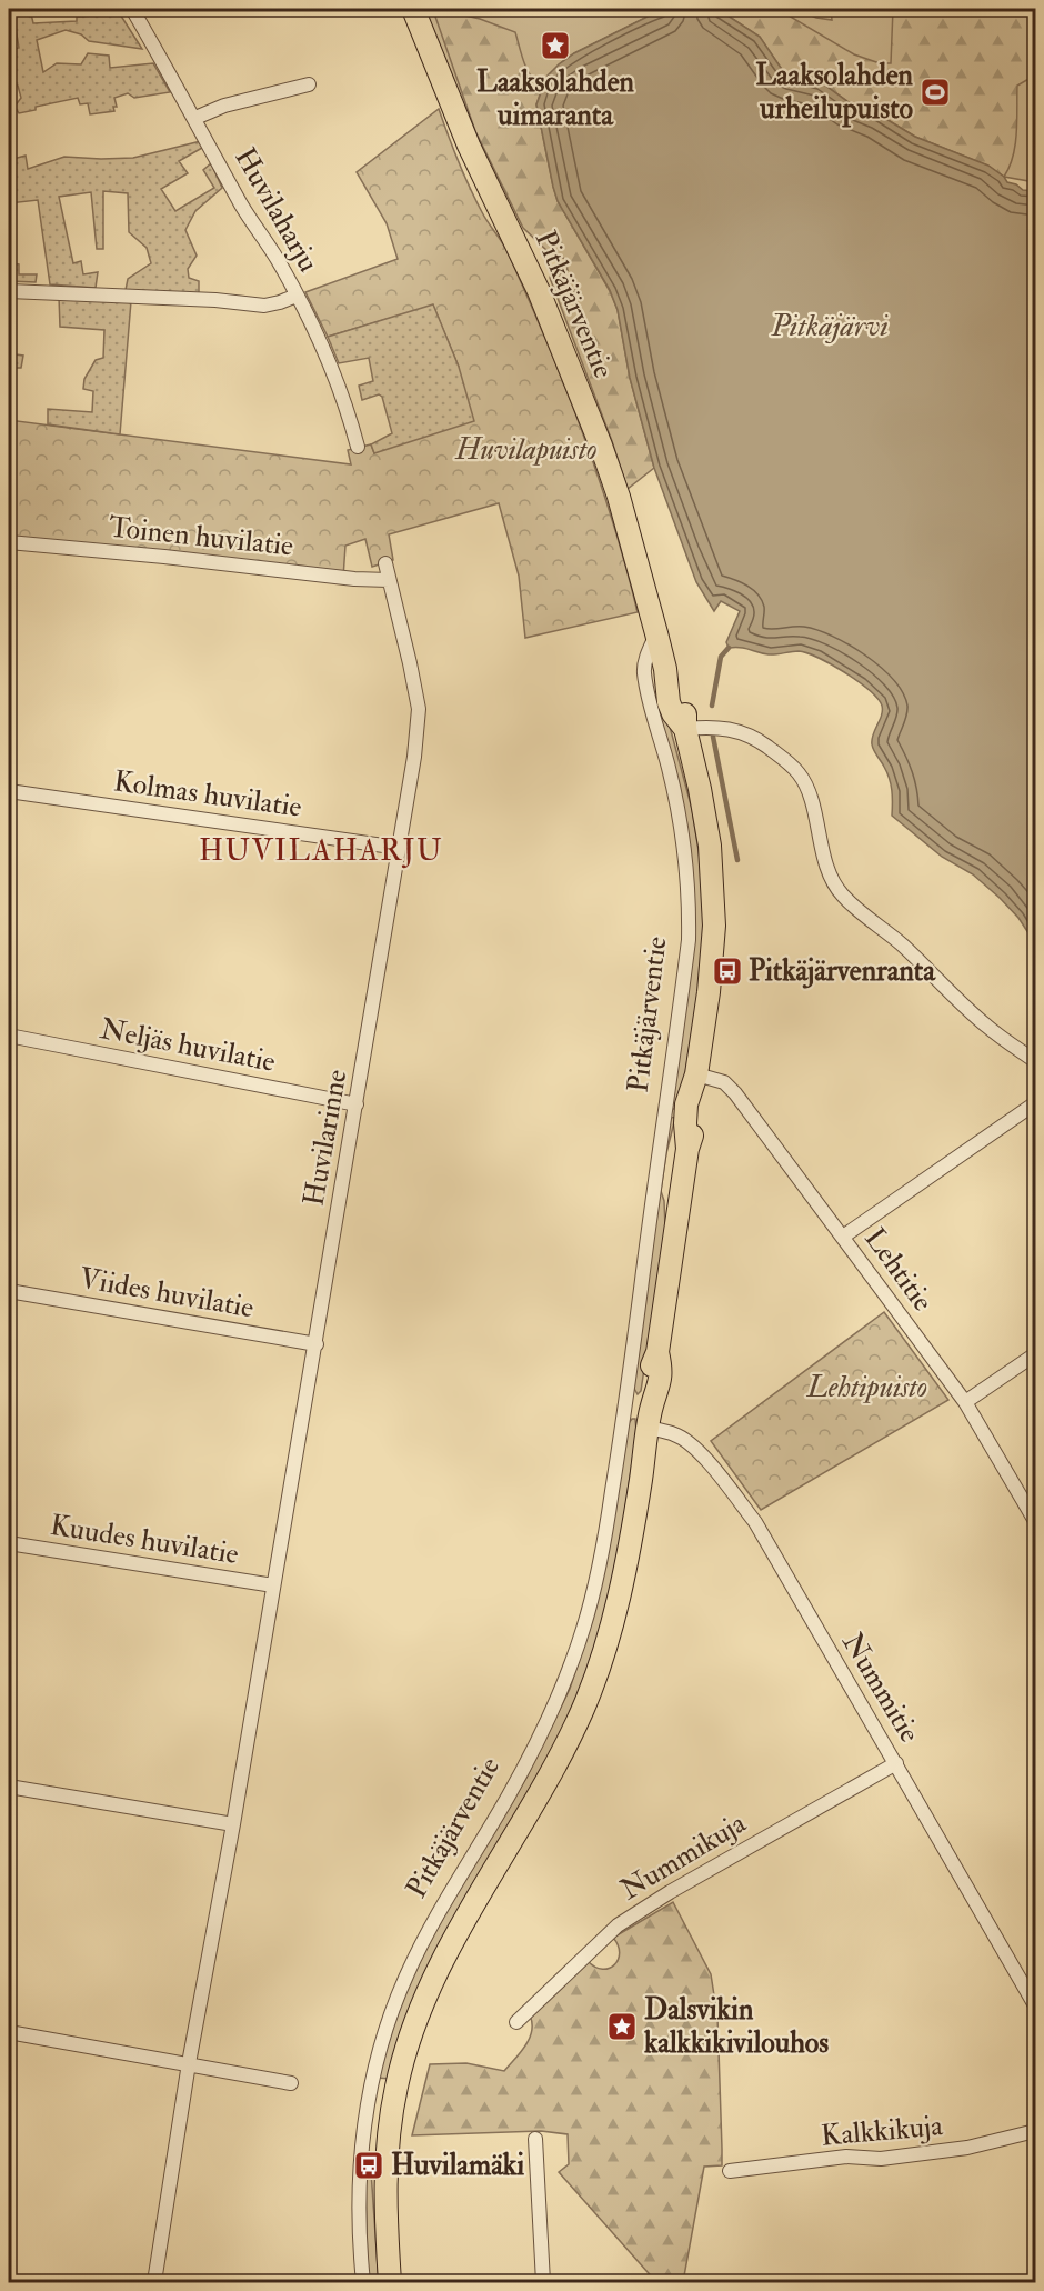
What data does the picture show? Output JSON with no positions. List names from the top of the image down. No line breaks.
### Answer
{"streets":{"main road":["Pitkäjärventie"],"street":["Huvilaharju","Toinen huvilatie","Kolmas huvilatie","Neljäs huvilatie","Huvilarinne","Lehtitie","Viides huvilatie","Kuudes huvilatie","Nummitie","Nummikuja","Kalkkikuja"]},"crossings":[["Pitkäjärventie","Lehtitie"],["Pitkäjärventie","Nummitie"],["Toinen huvilatie","Huvilarinne"],["Kolmas huvilatie","Huvilarinne"],["Neljäs huvilatie","Huvilarinne"],["Huvilarinne","Viides huvilatie"],["Huvilarinne","Kuudes huvilatie"],["Nummitie","Nummikuja"]],"districts":["HUVILAHARJU"],"water":["Pitkäjärvi"],"parks":["Huvilapuisto","Lehtipuisto"],"places":{"place":["Laaksolahden uimaranta","Dalsvikin kalkkikivilouhos"],"sports":["Laaksolahden urheilupuisto"],"bus stop":["Pitkäjärvenranta","Huvilamäki"]}}
